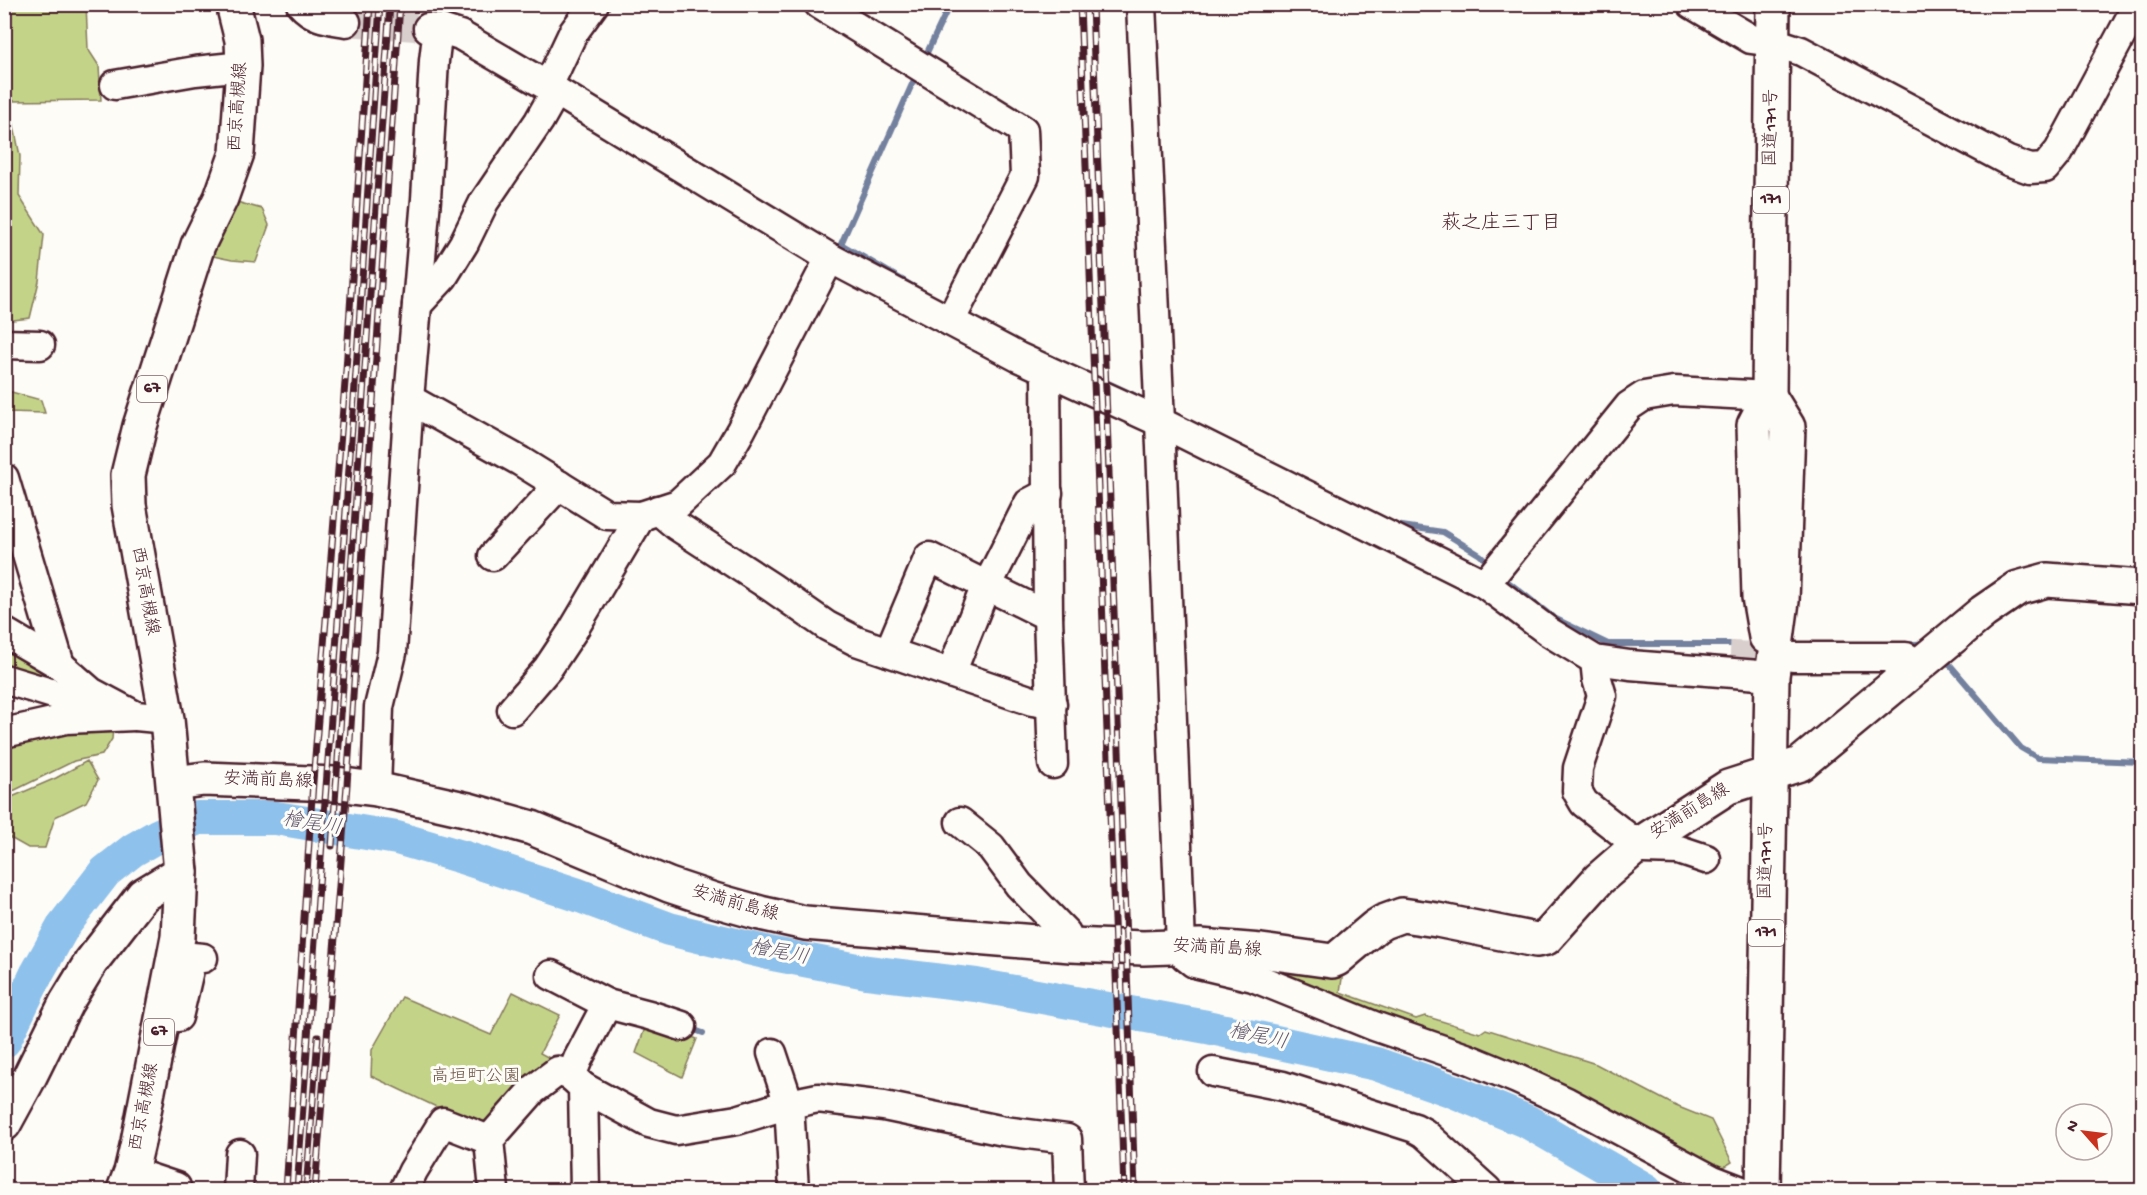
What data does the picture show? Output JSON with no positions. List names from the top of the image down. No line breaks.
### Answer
{"streets":{"main road":["西京高槻線","国道171号","171","67","安満前島線"]},"crossings":[["西京高槻線","安満前島線"],["国道171号","安満前島線"]],"districts":["萩之庄三丁目"],"water":["檜尾川"],"parks":["高垣町公園"],"north":"top left"}
